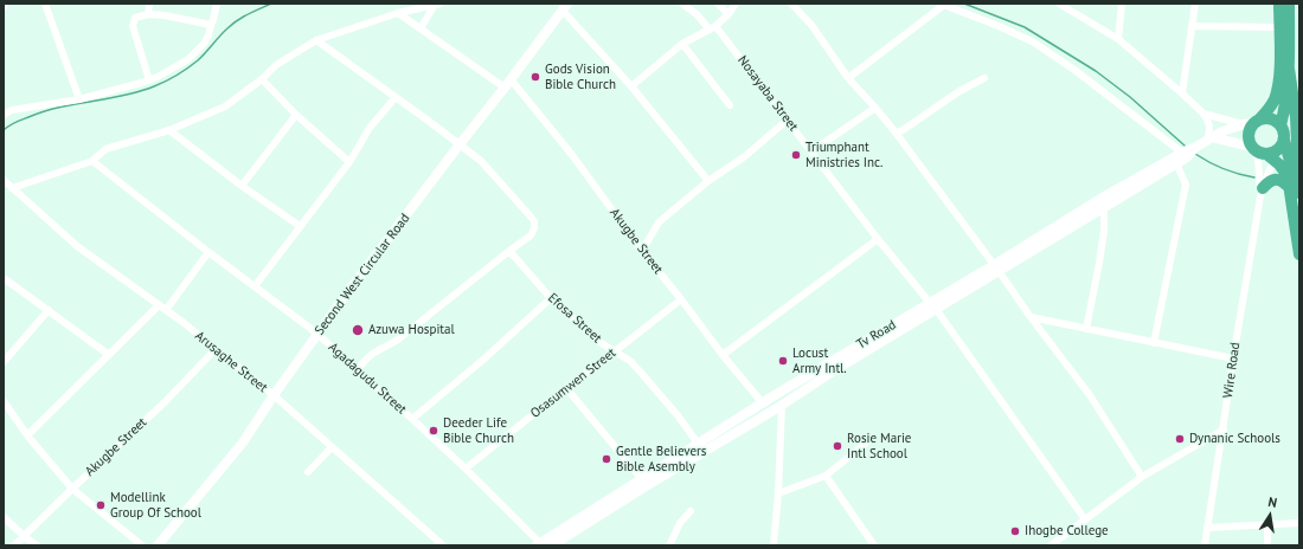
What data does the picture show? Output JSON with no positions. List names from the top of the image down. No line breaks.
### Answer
{"streets":{"street":["Nosayaba Street","Akugbe Street","Second West Circular Road","Efosa Street","Tv Road","Arusaghe Street","Wire Road","Agadagudu Street","Osasumwen Street"]},"crossings":[["Nosayaba Street","Tv Road"],["Akugbe Street","Second West Circular Road"],["Akugbe Street","Tv Road"],["Akugbe Street","Arusaghe Street"],["Akugbe Street","Osasumwen Street"],["Second West Circular Road","Arusaghe Street"],["Second West Circular Road","Agadagudu Street"],["Efosa Street","Tv Road"],["Efosa Street","Osasumwen Street"],["Tv Road","Wire Road"],["Tv Road","Agadagudu Street"],["Agadagudu Street","Osasumwen Street"]],"places":["Gods Vision Bible Church","Triumphant Ministries Inc.","Azuwa Hospital","Locust Army Intl.","Deeder Life Bible Church","Dynanic Schools","Rosie Marie Intl School","Gentle Believers Bible Asembly","Modellink Group Of School","Ihogbe College"],"north":"top"}
